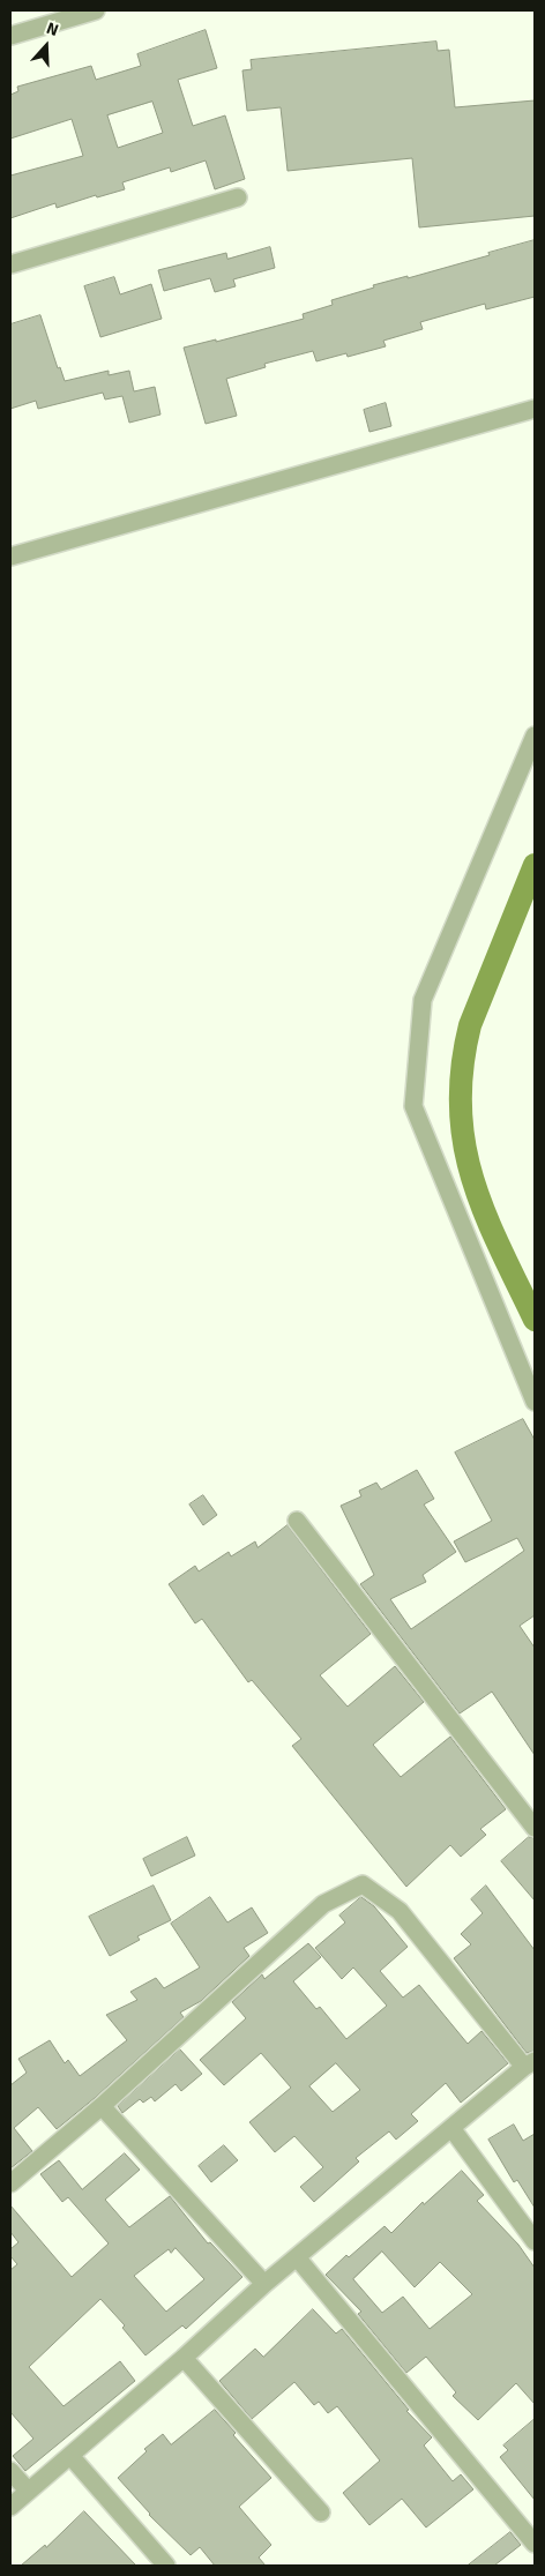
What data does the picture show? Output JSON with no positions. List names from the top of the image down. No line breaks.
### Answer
{"north":"top"}
